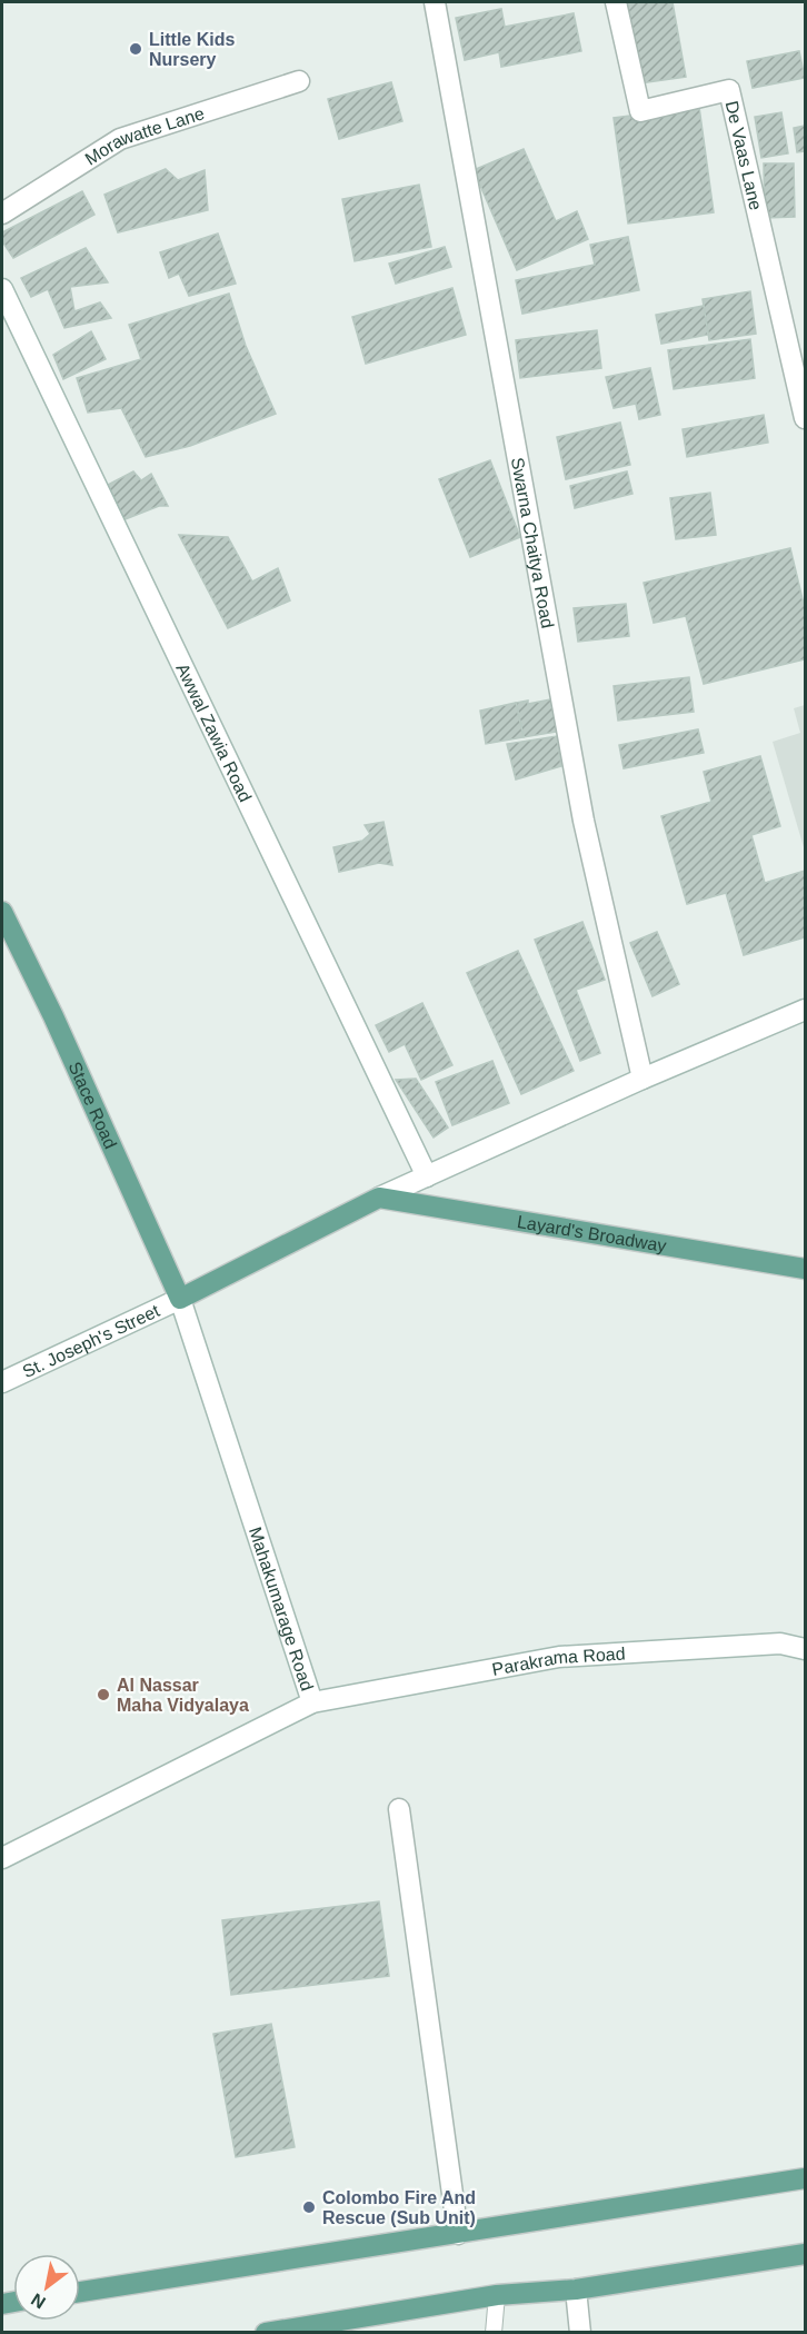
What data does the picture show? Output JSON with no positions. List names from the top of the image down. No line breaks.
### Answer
{"streets":{"main road":["Stace Road","Layard's Broadway"],"street":["Morawatte Lane","De Vaas Lane","Swarna Chaitya Road","Awwal Zawia Road","St. Joseph's Street","Mahakumarage Road","Parakrama Road"]},"crossings":[["Stace Road","St. Joseph's Street"],["Stace Road","Mahakumarage Road"],["St. Joseph's Street","Mahakumarage Road"],["Mahakumarage Road","Parakrama Road"]],"places":["Little Kids Nursery","Al Nassar Maha Vidyalaya","Colombo Fire And Rescue (Sub Unit)"],"north":"bottom left"}
